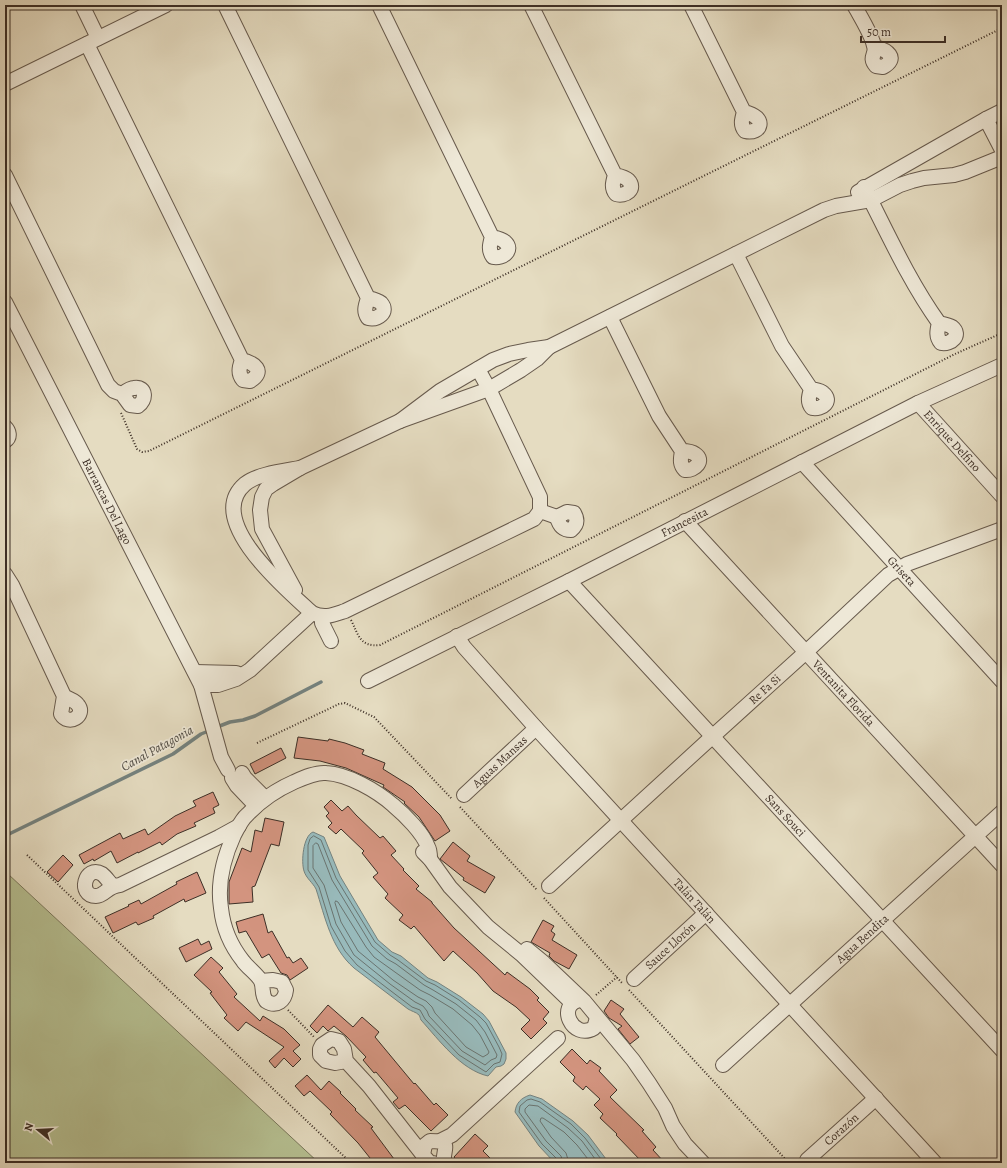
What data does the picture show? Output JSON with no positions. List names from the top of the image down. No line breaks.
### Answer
{"streets":{"street":["Enrique Delfino","Barrancas Del Lago","Francesita","Griseta","Re Fa Si","Ventanita Florida","Aguas Mansas","Sans Souci","Talán Talán","Agua Bendita","Sauce Llorón","Corazón"]},"crossings":[["Enrique Delfino","Francesita"],["Francesita","Griseta"],["Francesita","Ventanita Florida"],["Francesita","Sans Souci"],["Francesita","Talán Talán"],["Griseta","Re Fa Si"],["Re Fa Si","Ventanita Florida"],["Re Fa Si","Sans Souci"],["Re Fa Si","Talán Talán"],["Ventanita Florida","Agua Bendita"],["Aguas Mansas","Talán Talán"],["Sans Souci","Agua Bendita"],["Talán Talán","Agua Bendita"],["Talán Talán","Sauce Llorón"],["Talán Talán","Corazón"]],"water":["Canal Patagonia"],"scale_bar":"50 m","north":"left"}
